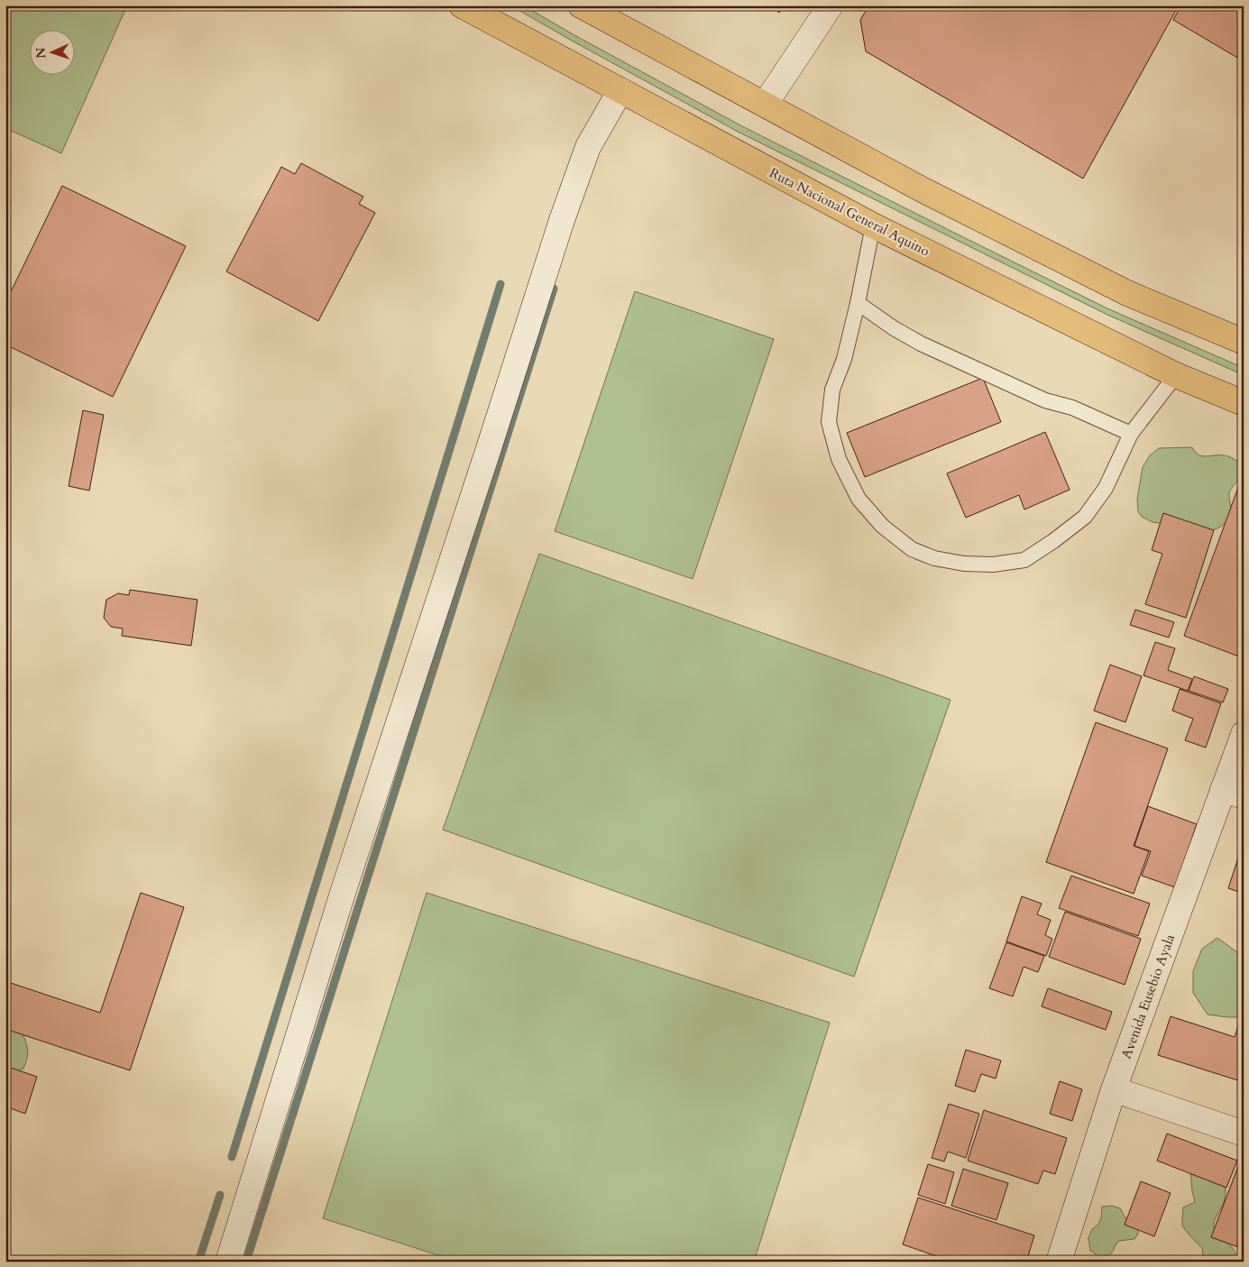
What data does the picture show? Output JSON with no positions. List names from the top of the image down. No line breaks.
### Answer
{"streets":{"highway":["Ruta Nacional General Aquino"],"street":["Avenida Eusebio Ayala"]},"north":"left"}
